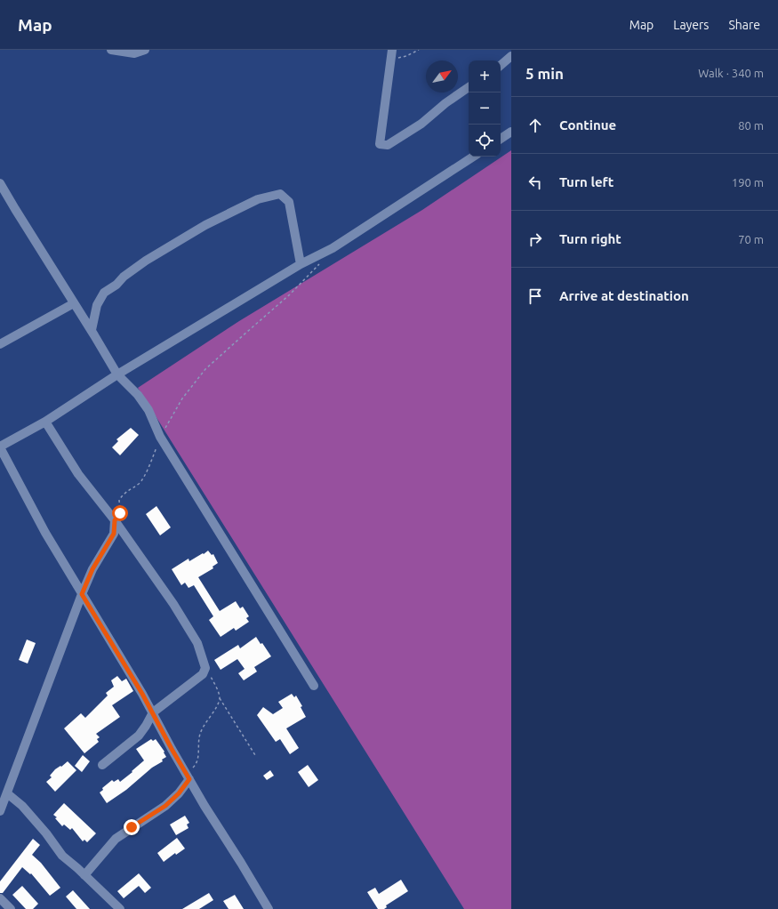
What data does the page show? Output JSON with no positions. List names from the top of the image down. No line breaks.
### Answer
{"north":"top right","page":{"header":"Map","nav":["Map","Layers","Share"],"heading":["5 min","Walk · 340 m"],"map_buttons":["+","−"],"list":[["Continue","80 m"],["Turn left","190 m"],["Turn right","70 m"],"Arrive at destination"]}}
